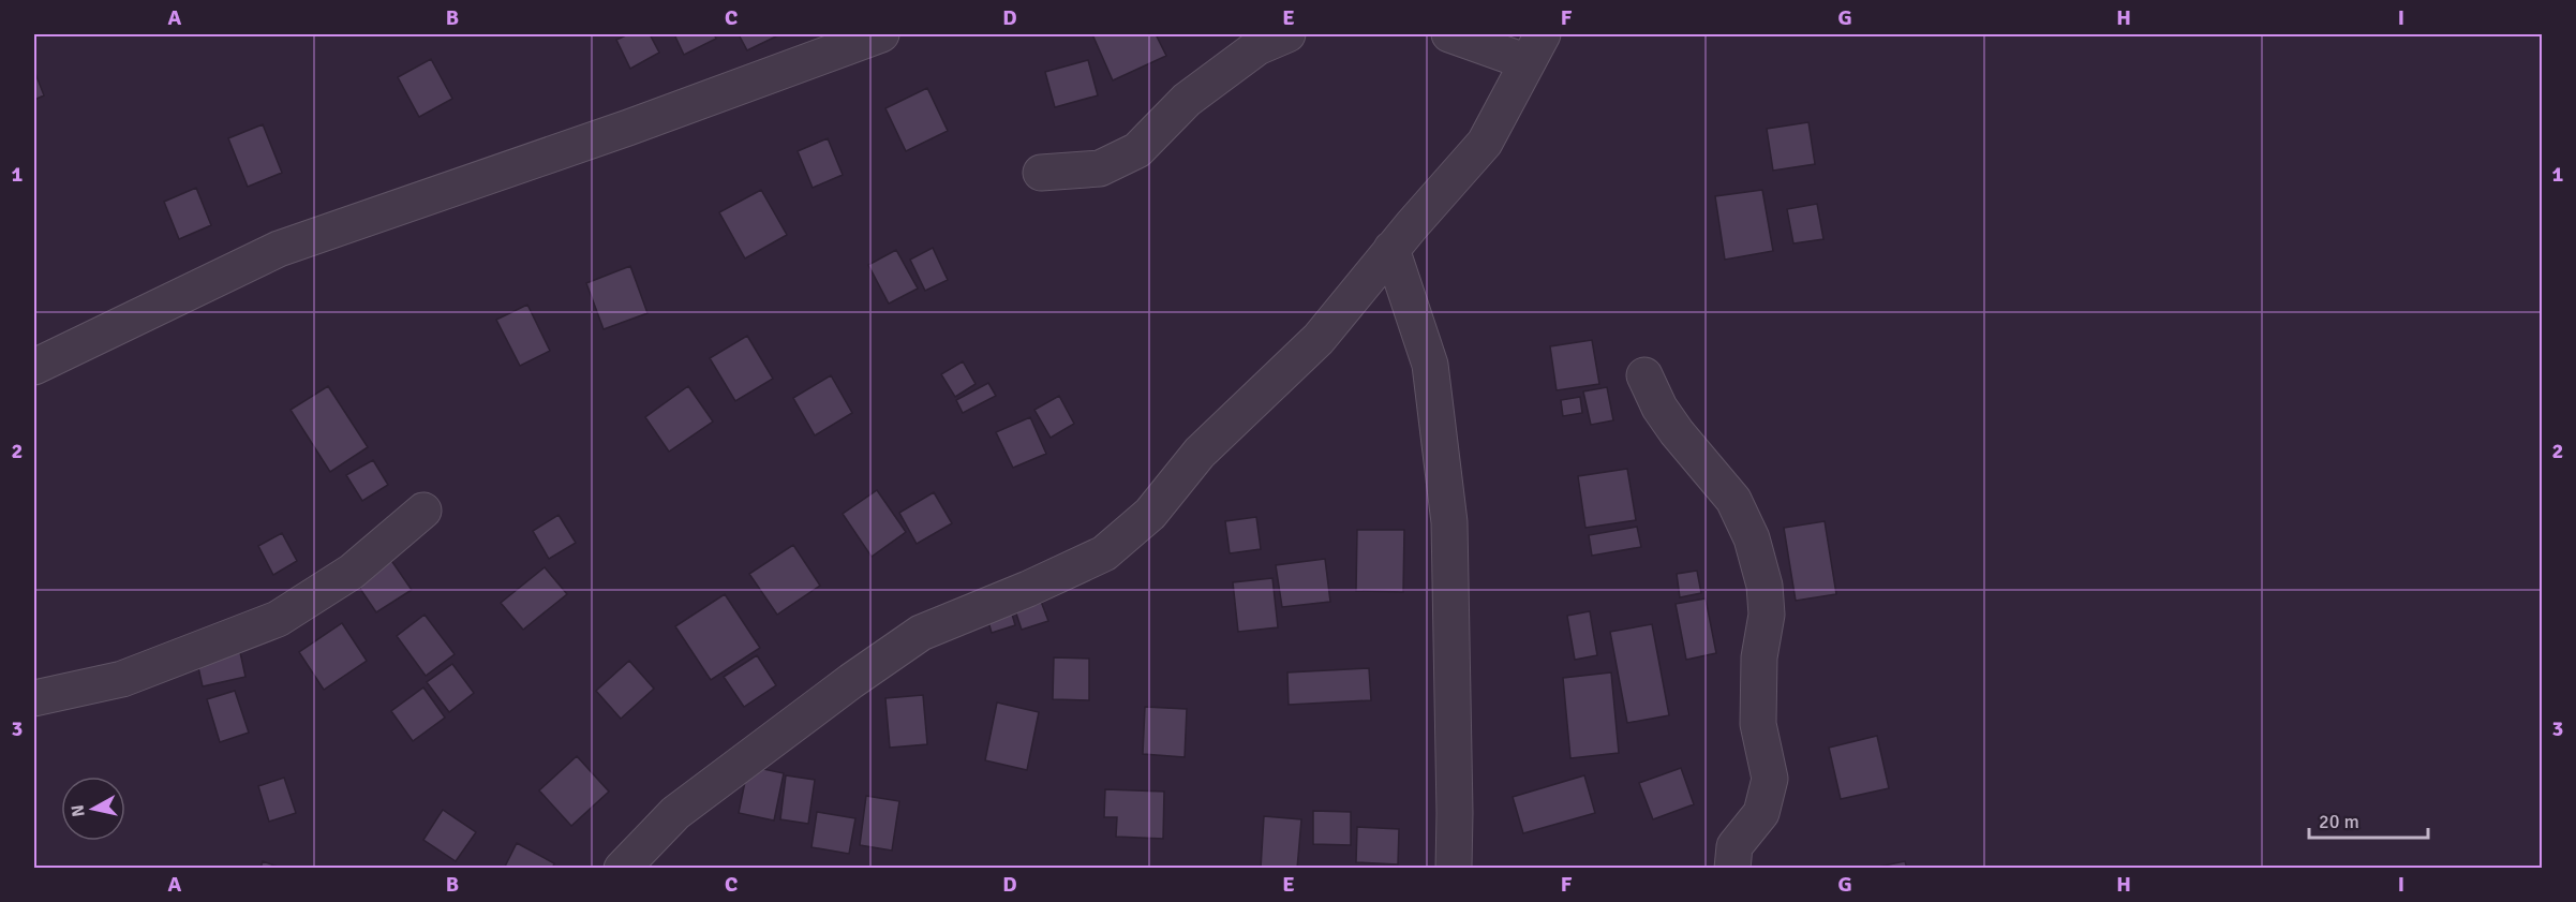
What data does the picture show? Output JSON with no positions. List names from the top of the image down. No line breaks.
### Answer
{"scale_bar":"20 m","north":"left","grid":{"columns":["A","B","C","D","E","F","G","H","I"],"rows":["1","2","3"]}}
